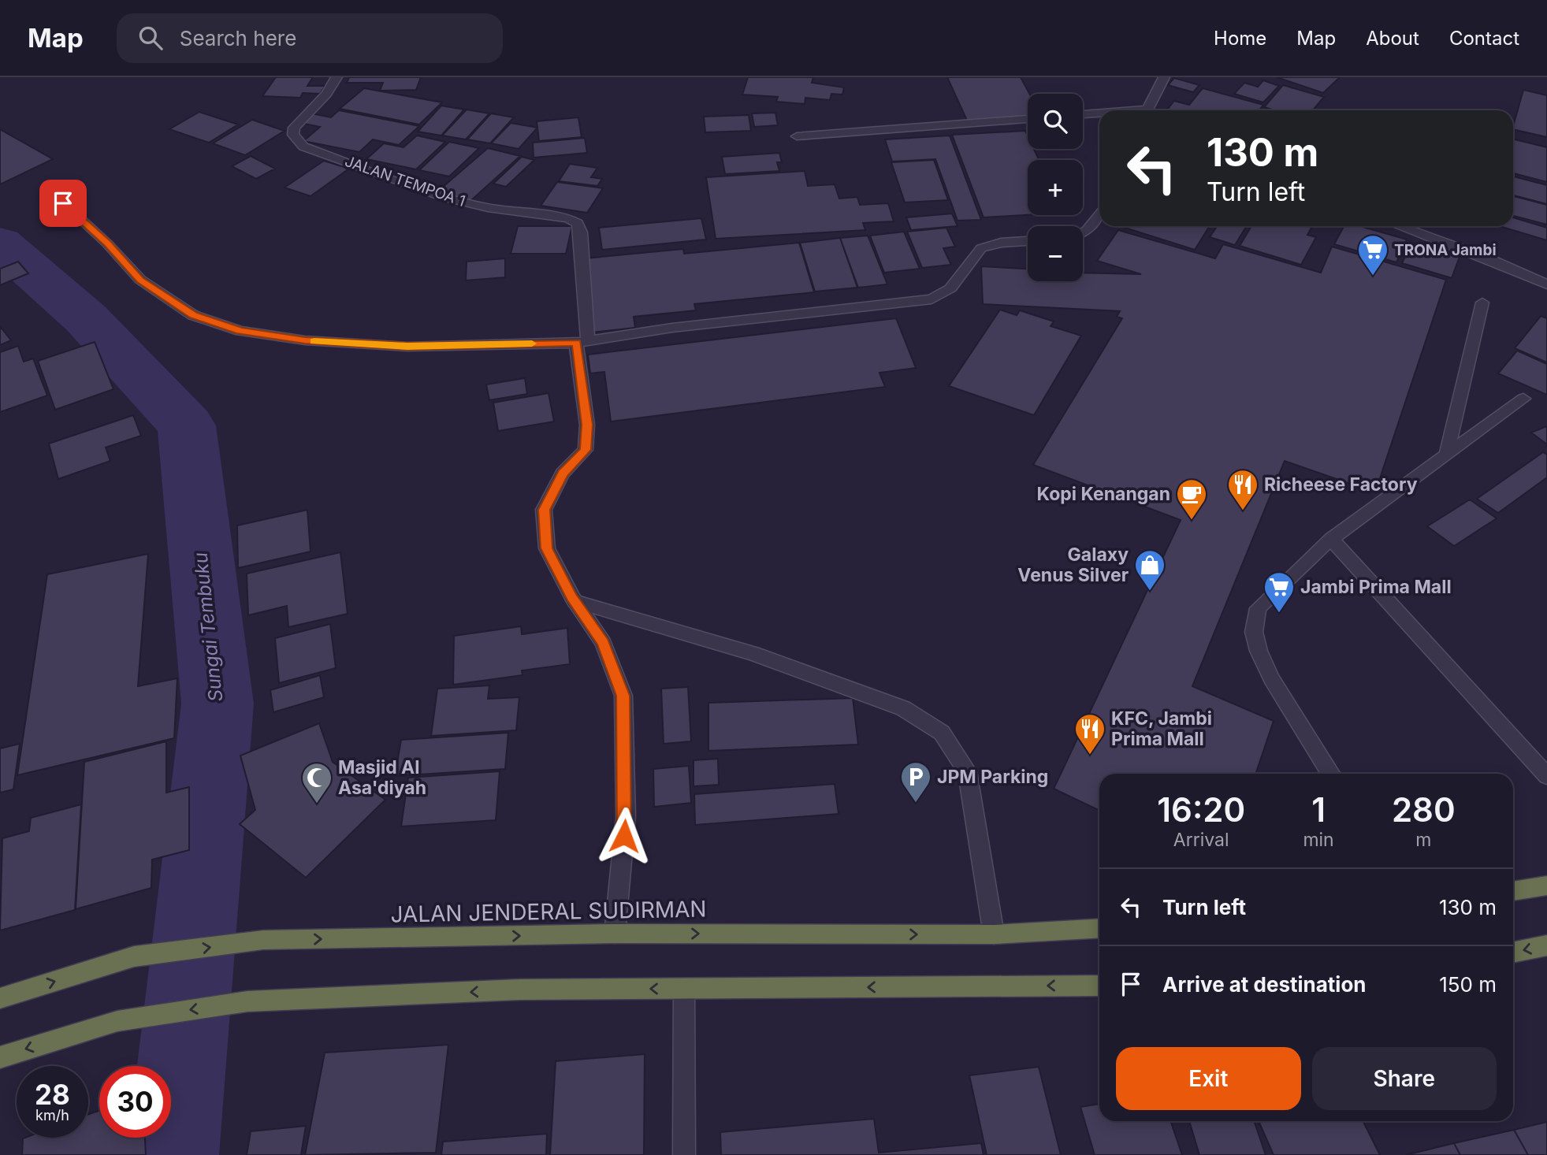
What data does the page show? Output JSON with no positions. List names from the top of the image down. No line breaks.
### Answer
{"streets":{"highway":["JALAN JENDERAL SUDIRMAN"],"street":["JALAN TEMPOA 1"]},"water":["Sungai Tembuku"],"places":{"supermarket":["TRONA Jambi","Jambi Prima Mall"],"restaurant":["Richeese Factory","KFC, Jambi Prima Mall"],"cafe":["Kopi Kenangan"],"shop":["Galaxy Venus Silver"],"parking":["JPM Parking"],"mosque":["Masjid Al Asa'diyah"]},"page":{"header":"Map","search":"Search here","nav":["Home","Map","About","Contact"],"map_buttons":["+","−"],"turn":["130 m","Turn left"],"eta":["16:20","Arrival","1","min","280","m"],"list":[{"name":"Turn left","value":"130 m"},{"name":"Arrive at destination","value":"150 m"}],"buttons":["Exit","Share"],"speed":"28 km/h","limit":"30"}}
